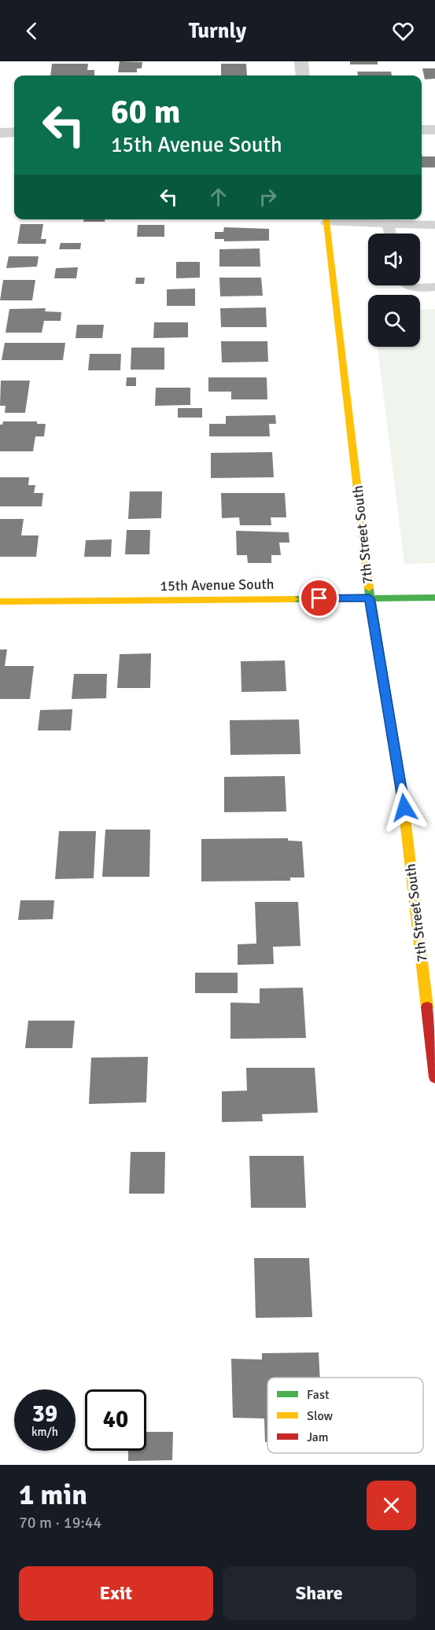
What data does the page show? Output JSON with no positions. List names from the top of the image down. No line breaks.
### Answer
{"streets":{"street":["7th Street South","15th Avenue South"]},"crossings":[["7th Street South","15th Avenue South"]],"legend":["Fast","Slow","Jam"],"page":{"header":"Turnly","turn":["60 m","15th Avenue South"],"speed":"39 km/h","limit":"40","heading":["1 min","70 m · 19:44"],"buttons":["Exit","Share"]}}
